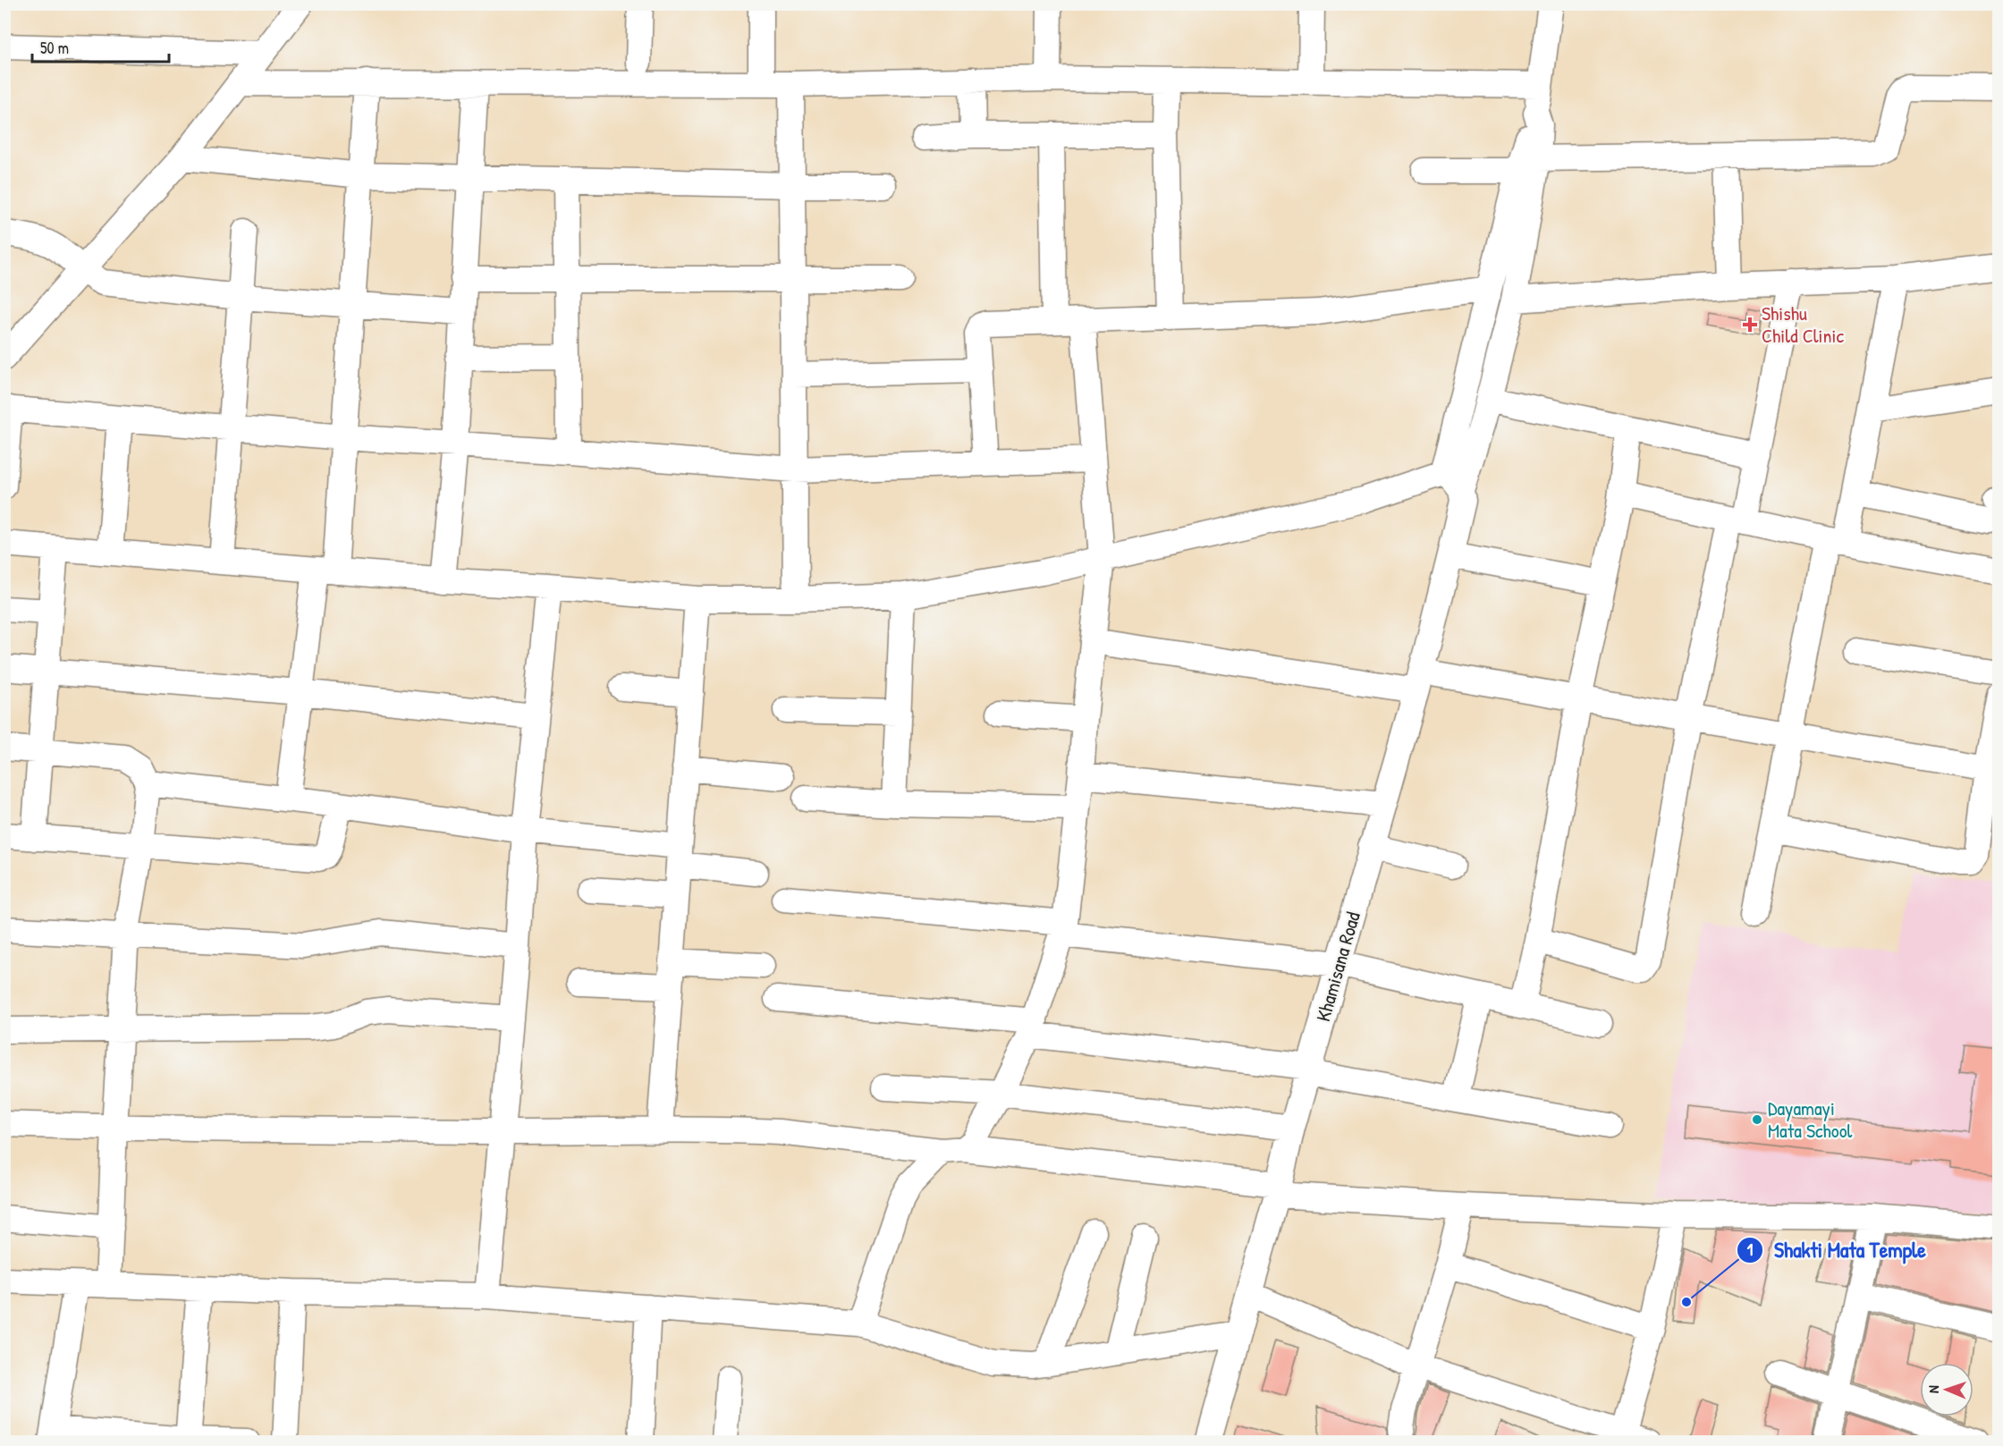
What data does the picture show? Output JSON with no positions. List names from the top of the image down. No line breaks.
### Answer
{"streets":{"street":["Khamisana Road"]},"places":{"health":["Shishu Child Clinic"],"other":["Dayamayi Mata School","Shakti Mata Temple"]},"scale_bar":"50 m","north":"left"}
